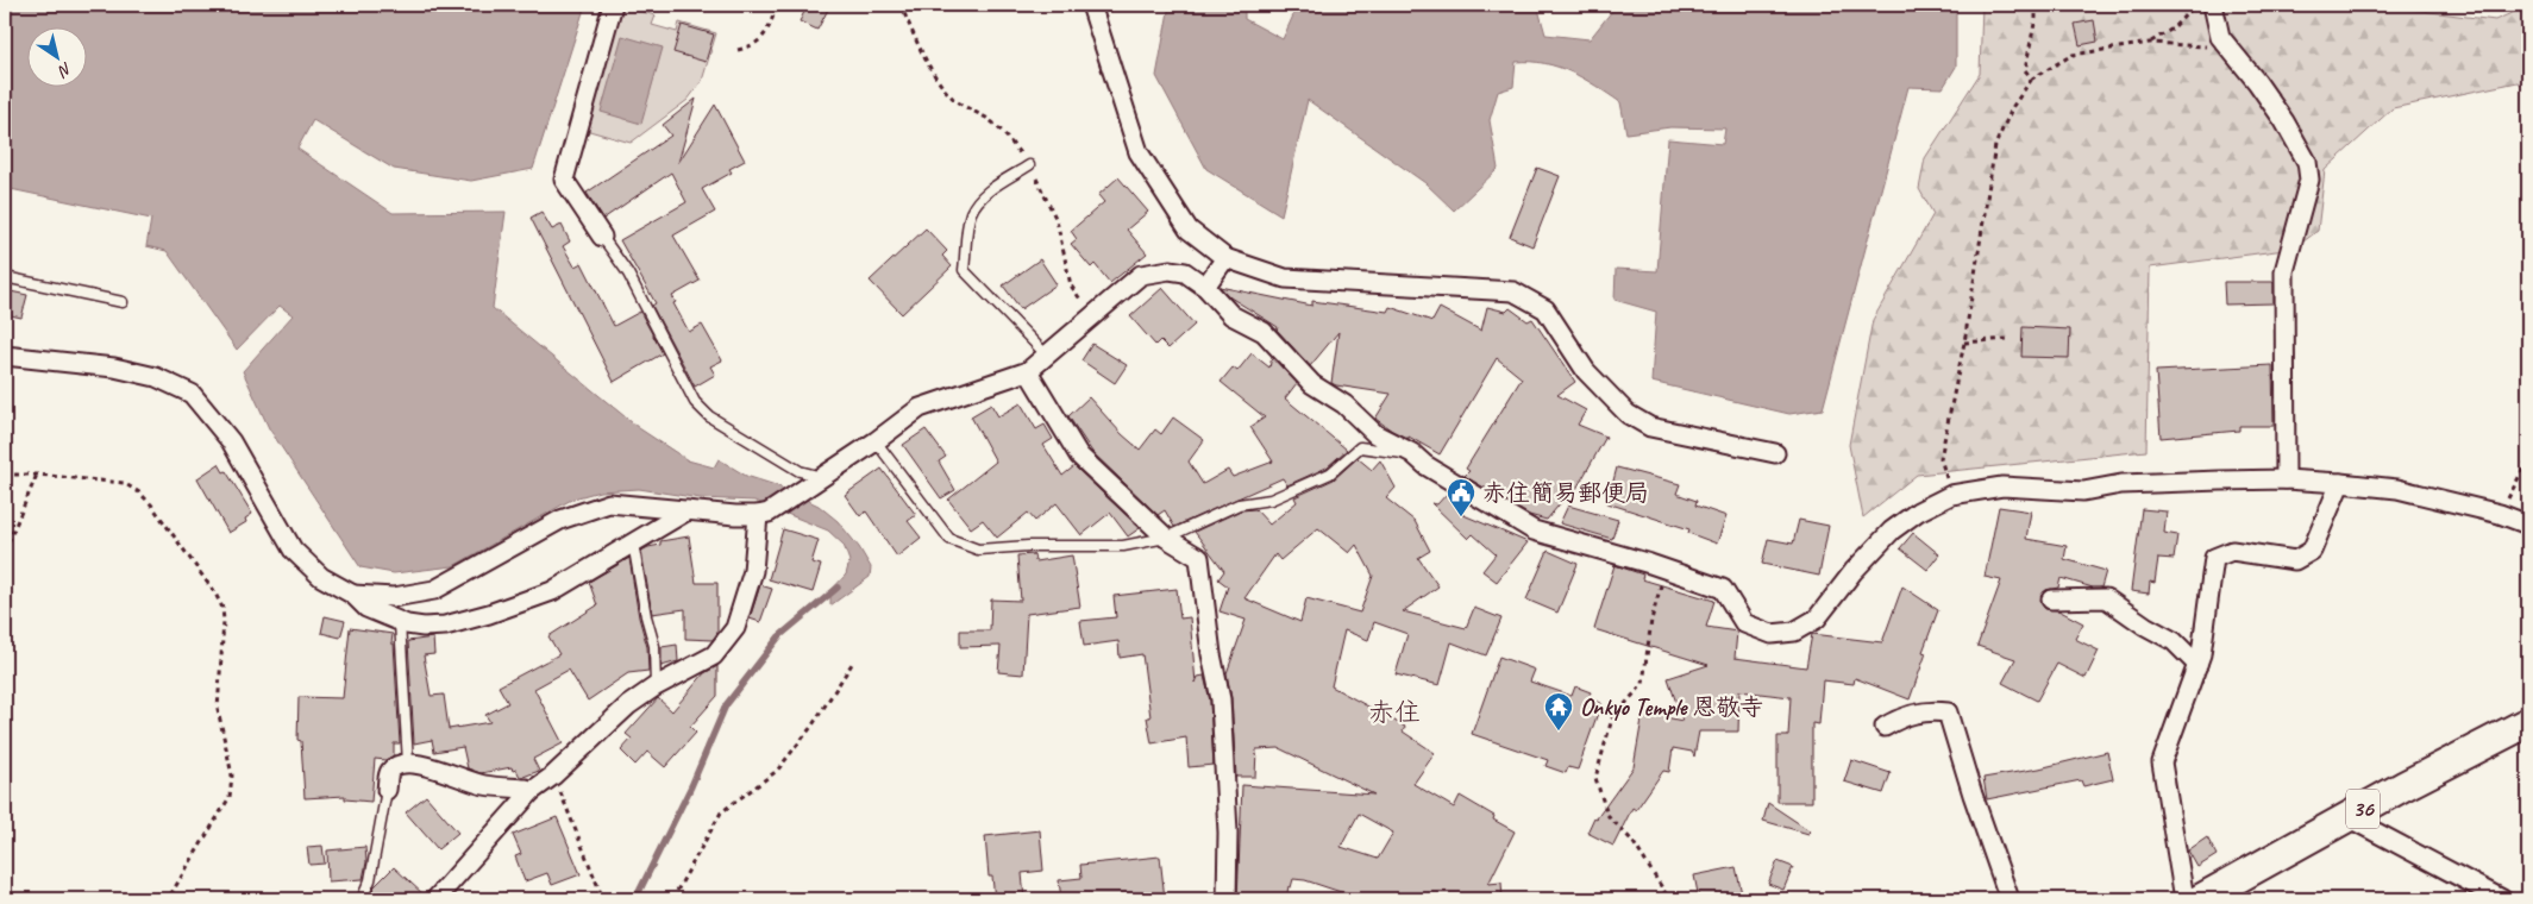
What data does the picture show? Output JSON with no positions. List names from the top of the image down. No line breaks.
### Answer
{"streets":{"main road":["36"]},"districts":["赤住"],"places":{"public building":["赤住簡易郵便局"],"temple":["Onkyo Temple 恩敬寺"]},"north":"bottom right"}
